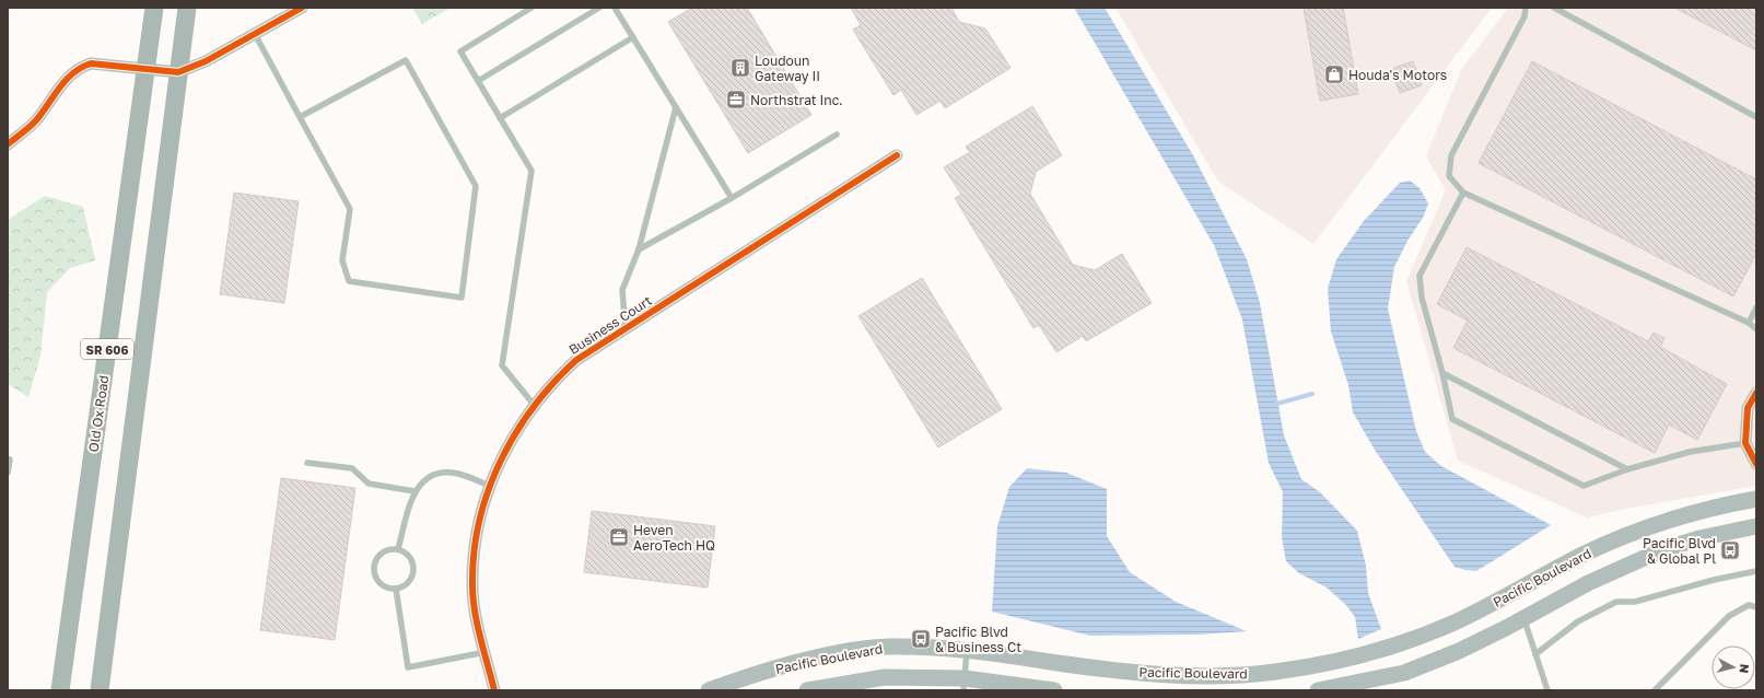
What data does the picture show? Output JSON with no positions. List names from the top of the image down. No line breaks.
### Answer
{"streets":{"main road":["SR 606","Old Ox Road","Pacific Boulevard"],"street":["Business Court"]},"places":{"building":["Loudoun Gateway II"],"shop":["Houda's Motors"],"office":["Northstrat Inc.","Heven AeroTech HQ"],"bus stop":["Pacific Blvd & Global Pl","Pacific Blvd & Business Ct"]},"north":"right"}
